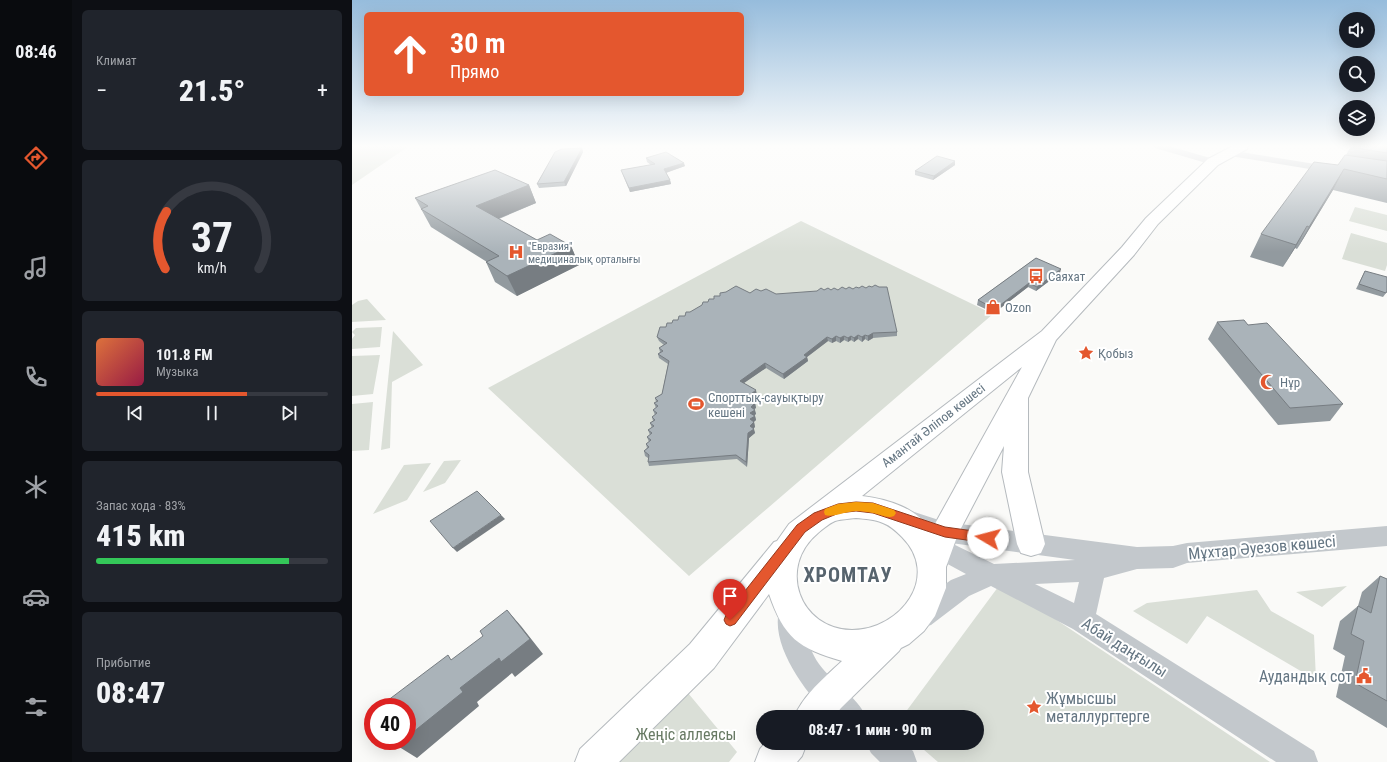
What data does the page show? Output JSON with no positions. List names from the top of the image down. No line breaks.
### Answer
{"streets":{"main road":["Амантай Әліпов көшесі"],"street":["Мұхтар Әуезов көшесі","Абай даңғылы"]},"crossings":[["Амантай Әліпов көшесі","Мұхтар Әуезов көшесі"],["Амантай Әліпов көшесі","Абай даңғылы"],["Мұхтар Әуезов көшесі","Абай даңғылы"]],"districts":["ХРОМТАУ"],"parks":["Жеңіс аллеясы"],"places":{"hospital":["\"Евразия\" медициналық орталығы"],"bus stop":["Саяхат"],"shop":["Ozon"],"place":["Қобыз","Жұмысшы металлургтерге"],"mosque":["Нұр"],"sports":["Спорттық-сауықтыру кешені"],"public building":["Аудандық сот"]},"page":{"tabs":"08:46","tile":["Климат",["Запас хода · 83%","415 km"],["Прибытие","08:47"]],"turn":["30 m","Прямо"],"heat":["−","21.5°","+"],"song":["101.8 FM","Музыка"],"limit":"40","trip":"08:47 · 1 мин · 90 m","gauge":["37","km/h"]}}
